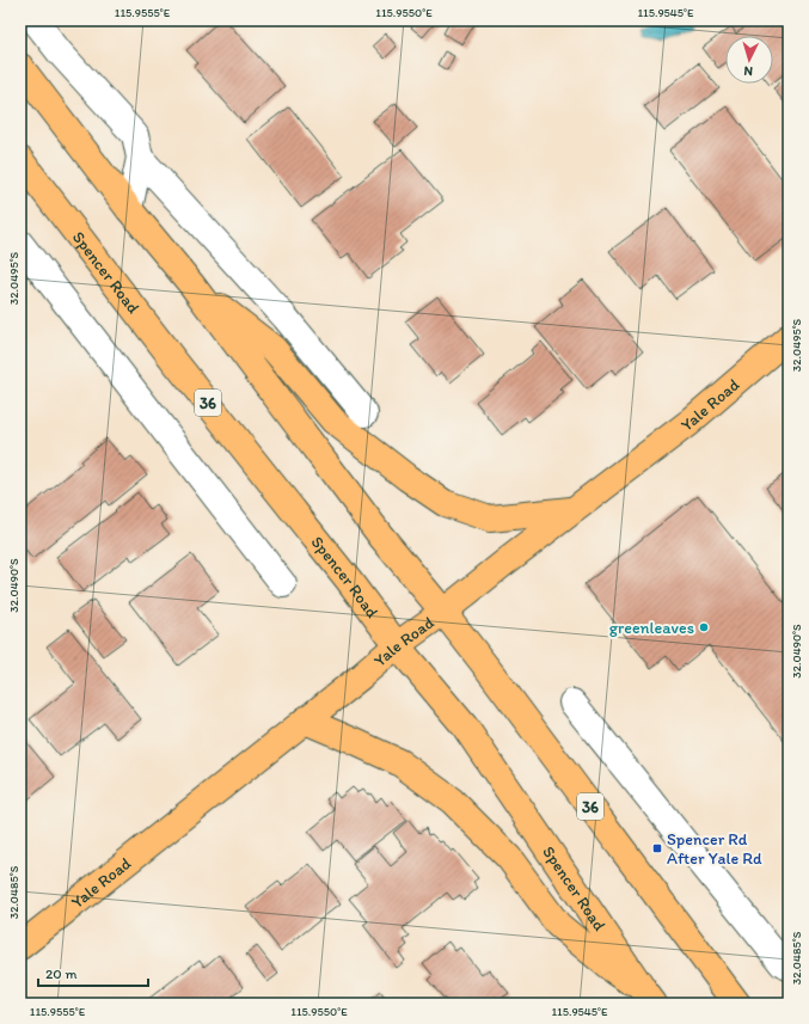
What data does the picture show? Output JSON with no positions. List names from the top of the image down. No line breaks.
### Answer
{"streets":{"main road":["Spencer Road","36","Yale Road"]},"crossings":[["Spencer Road","Yale Road"],["36","Yale Road"]],"places":{"other":["greenleaves"],"transit":["Spencer Rd After Yale Rd"]},"scale_bar":"20 m","north":"bottom","coordinates":["115.9555°E","115.9550°E","115.9545°E","32.0495°S","32.0490°S","32.0485°S"]}
